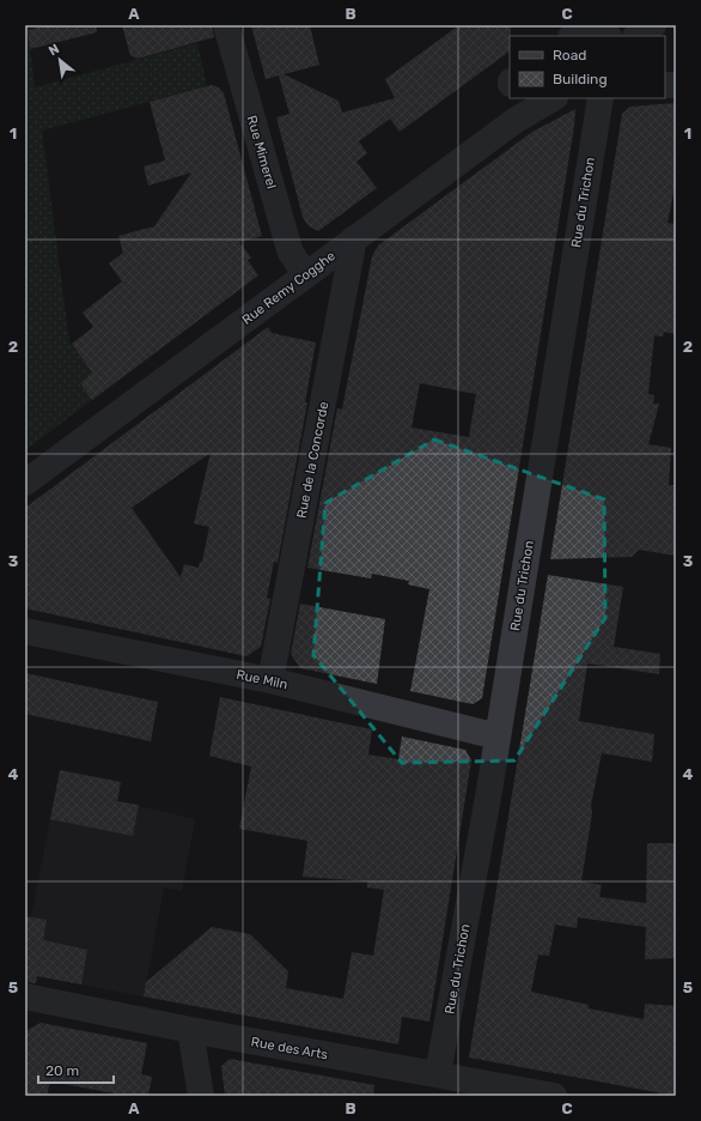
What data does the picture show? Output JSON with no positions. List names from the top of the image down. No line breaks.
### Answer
{"streets":{"street":["Rue Mimerel","Rue du Trichon","Rue Remy Cogghe","Rue de la Concorde","Rue Miln","Rue des Arts"]},"crossings":[["Rue Mimerel","Rue Remy Cogghe"],["Rue du Trichon","Rue Miln"],["Rue du Trichon","Rue des Arts"],["Rue Remy Cogghe","Rue de la Concorde"],["Rue de la Concorde","Rue Miln"]],"legend":["Road","Building"],"scale_bar":"20 m","north":"top left","grid":{"columns":["A","B","C"],"rows":["1","2","3","4","5"]}}
